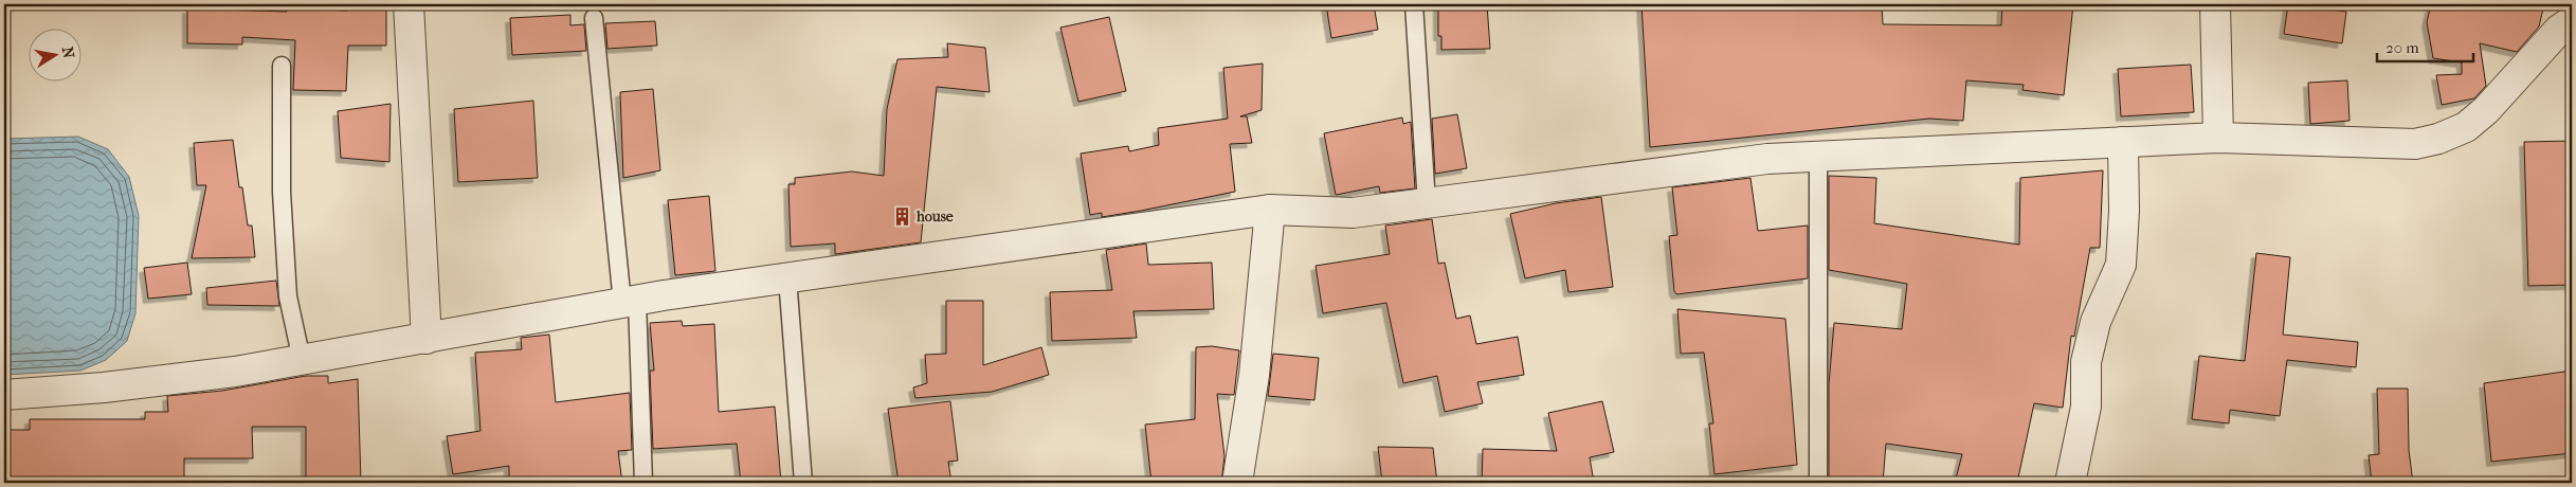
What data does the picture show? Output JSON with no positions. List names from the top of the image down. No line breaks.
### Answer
{"places":{"building":["house"]},"scale_bar":"20 m","north":"right"}
